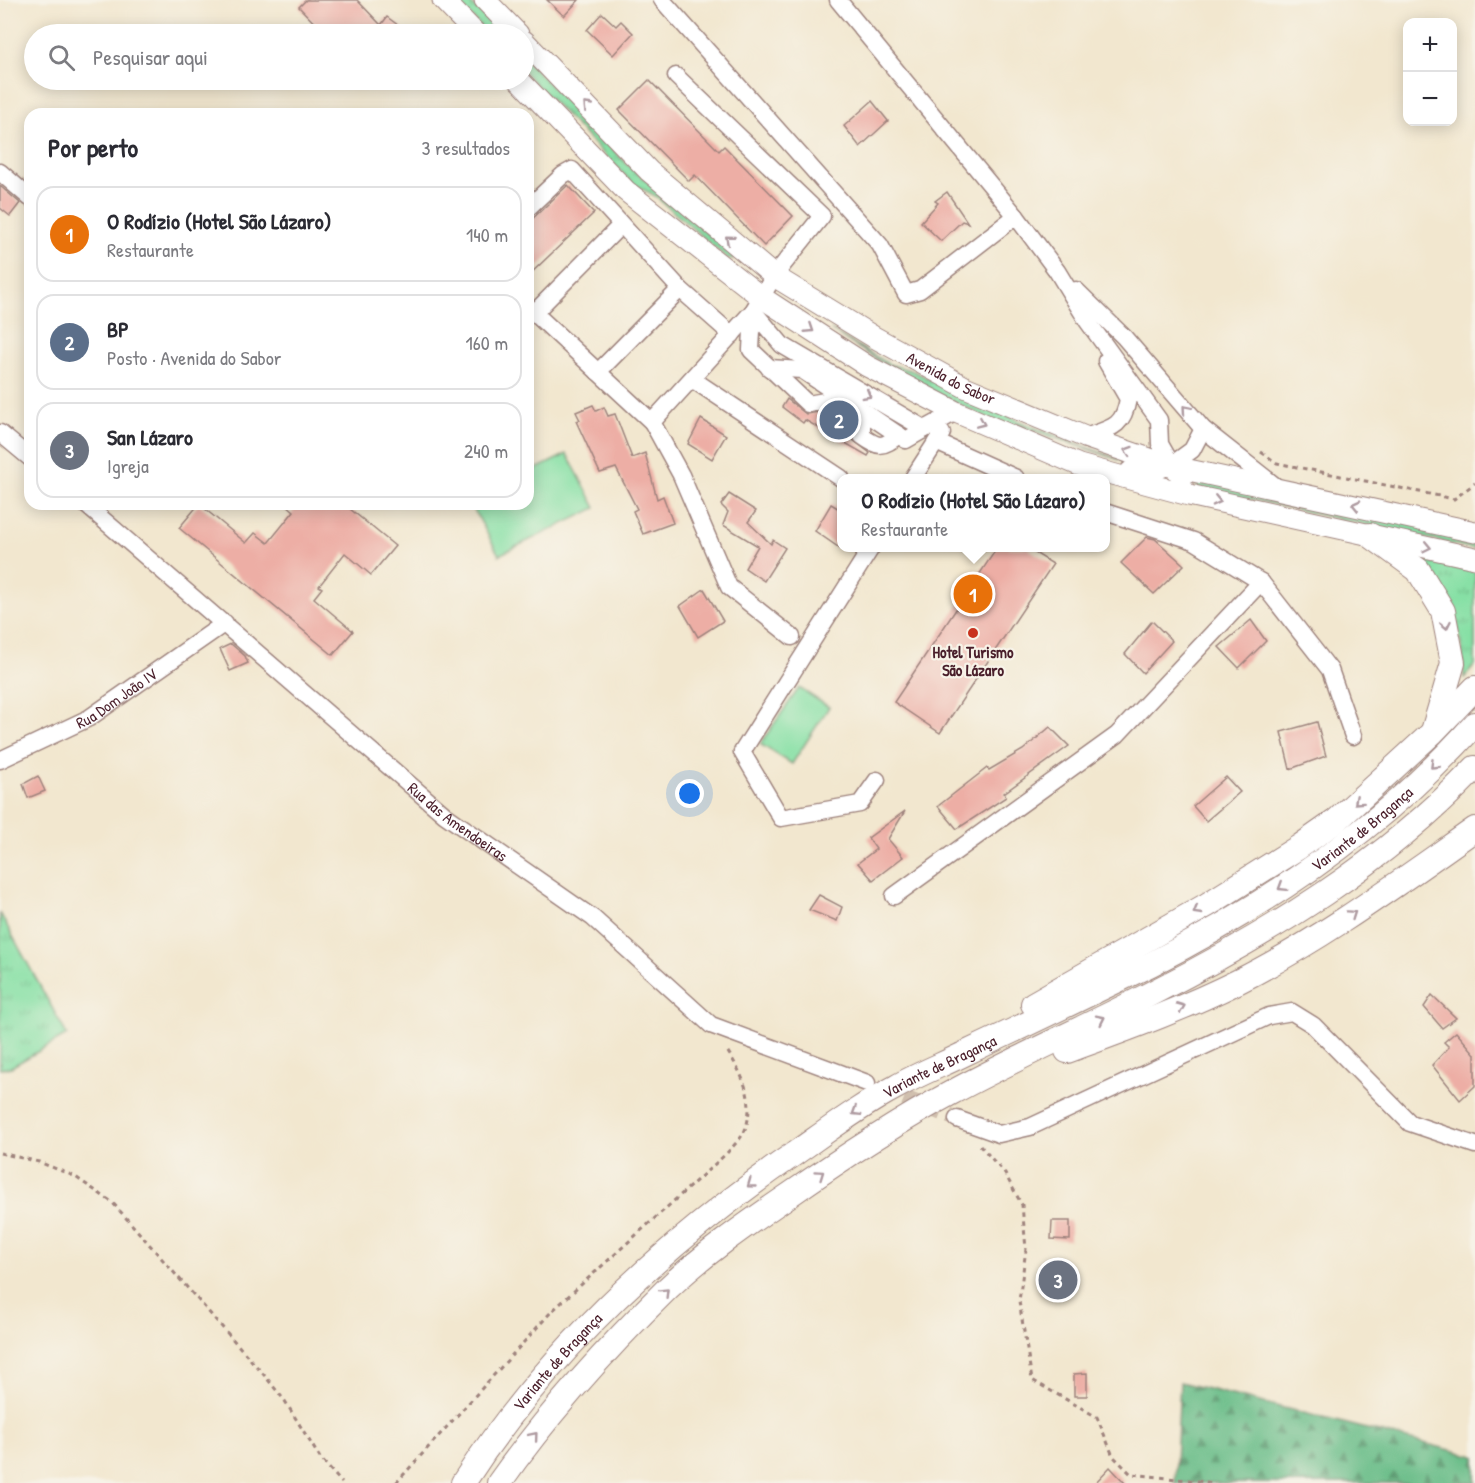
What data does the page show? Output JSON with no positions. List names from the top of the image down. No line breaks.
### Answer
{"streets":{"highway":["Variante de Bragança"],"main road":["Avenida do Sabor"],"street":["Rua Dom João IV","Rua das Amendoeiras"]},"crossings":[["Rua Dom João IV","Rua das Amendoeiras"]],"places":["Hotel Turismo São Lázaro"],"page":{"map_buttons":["+","−"],"search":"Pesquisar aqui","heading":["Por perto","3 resultados"],"list":[{"mark":"1","name":"O Rodízio (Hotel São Lázaro)","note":"Restaurante","value":"140 m"},{"mark":"2","name":"BP","note":"Posto · Avenida do Sabor","value":"160 m"},{"mark":"3","name":"San Lázaro","note":"Igreja","value":"240 m"}],"pins":["2","1","3"],"popup":["O Rodízio (Hotel São Lázaro)","Restaurante"]}}
